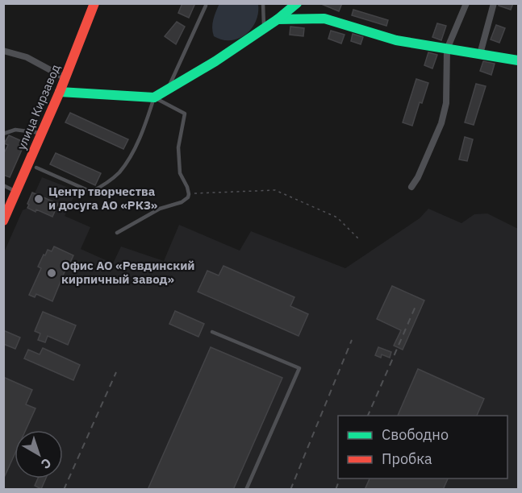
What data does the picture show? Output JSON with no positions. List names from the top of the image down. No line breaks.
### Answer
{"streets":{"street":["улица Кирзавод"]},"places":["Центр творчества и досуга АО «РКЗ»","Офис АО «Ревдинский кирпичный завод»"],"legend":["Свободно","Пробка"],"north":"bottom right"}
